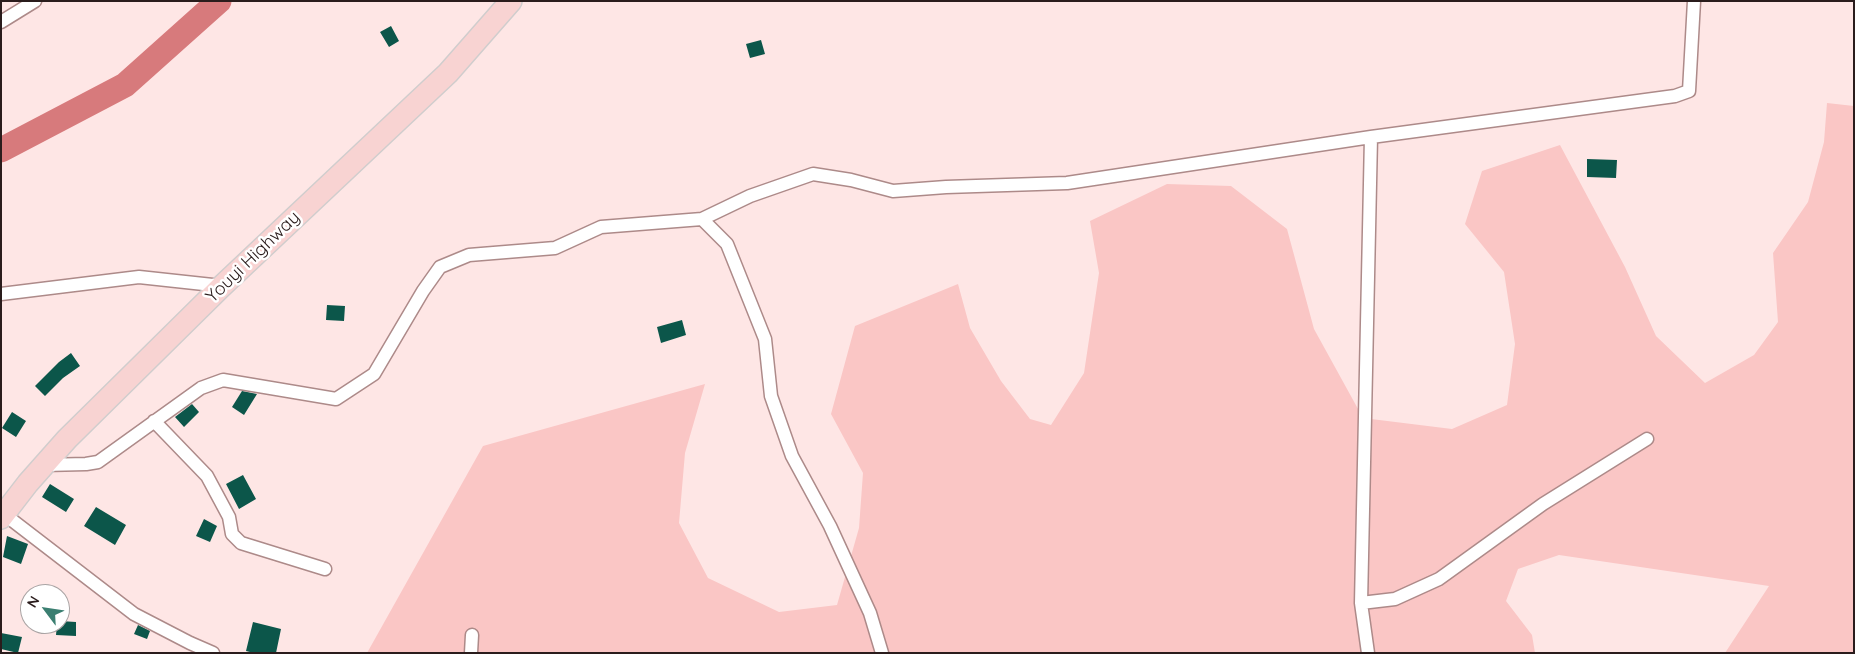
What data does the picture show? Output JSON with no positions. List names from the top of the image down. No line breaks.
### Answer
{"streets":{"main road":["Youyi Highway"]},"north":"top left"}
